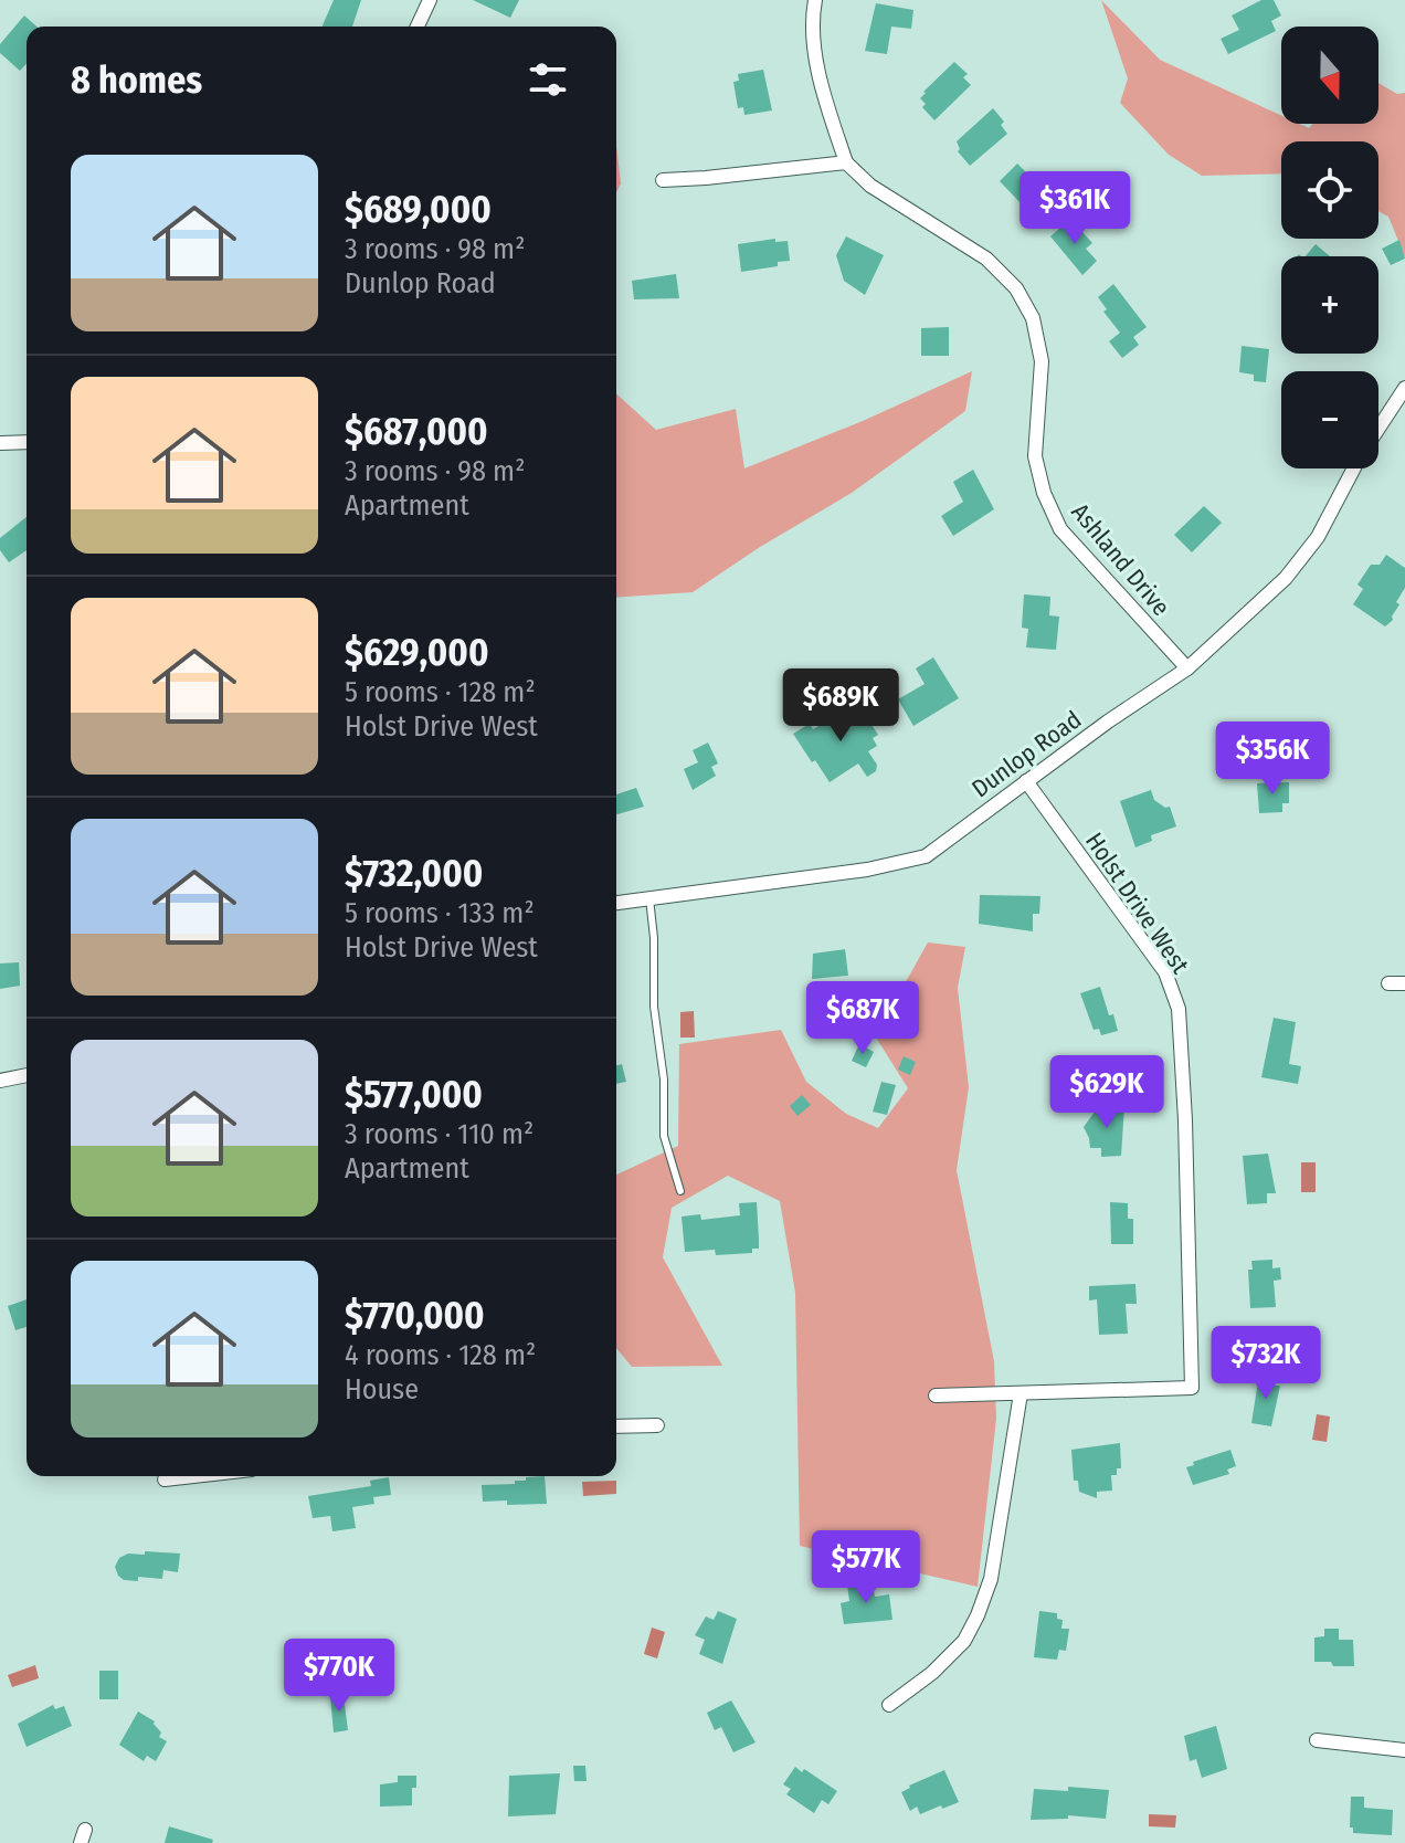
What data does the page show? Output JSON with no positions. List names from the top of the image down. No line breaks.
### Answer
{"streets":{"street":["Ashland Drive","Dunlop Road","Holst Drive West"]},"crossings":[["Ashland Drive","Dunlop Road"],["Dunlop Road","Holst Drive West"]],"north":"bottom","page":{"map_buttons":["+","−"],"heading":"8 homes","list":[{"name":"$689,000","note":"3 rooms · 98 m² · Dunlop Road"},{"name":"$687,000","note":"3 rooms · 98 m² · Apartment"},{"name":"$629,000","note":"5 rooms · 128 m² · Holst Drive West"},{"name":"$732,000","note":"5 rooms · 133 m² · Holst Drive West"},{"name":"$577,000","note":"3 rooms · 110 m² · Apartment"},{"name":"$770,000","note":"4 rooms · 128 m² · House"}],"price":["$361K","$689K","$356K","$687K","$629K","$732K","$577K","$770K"]}}
